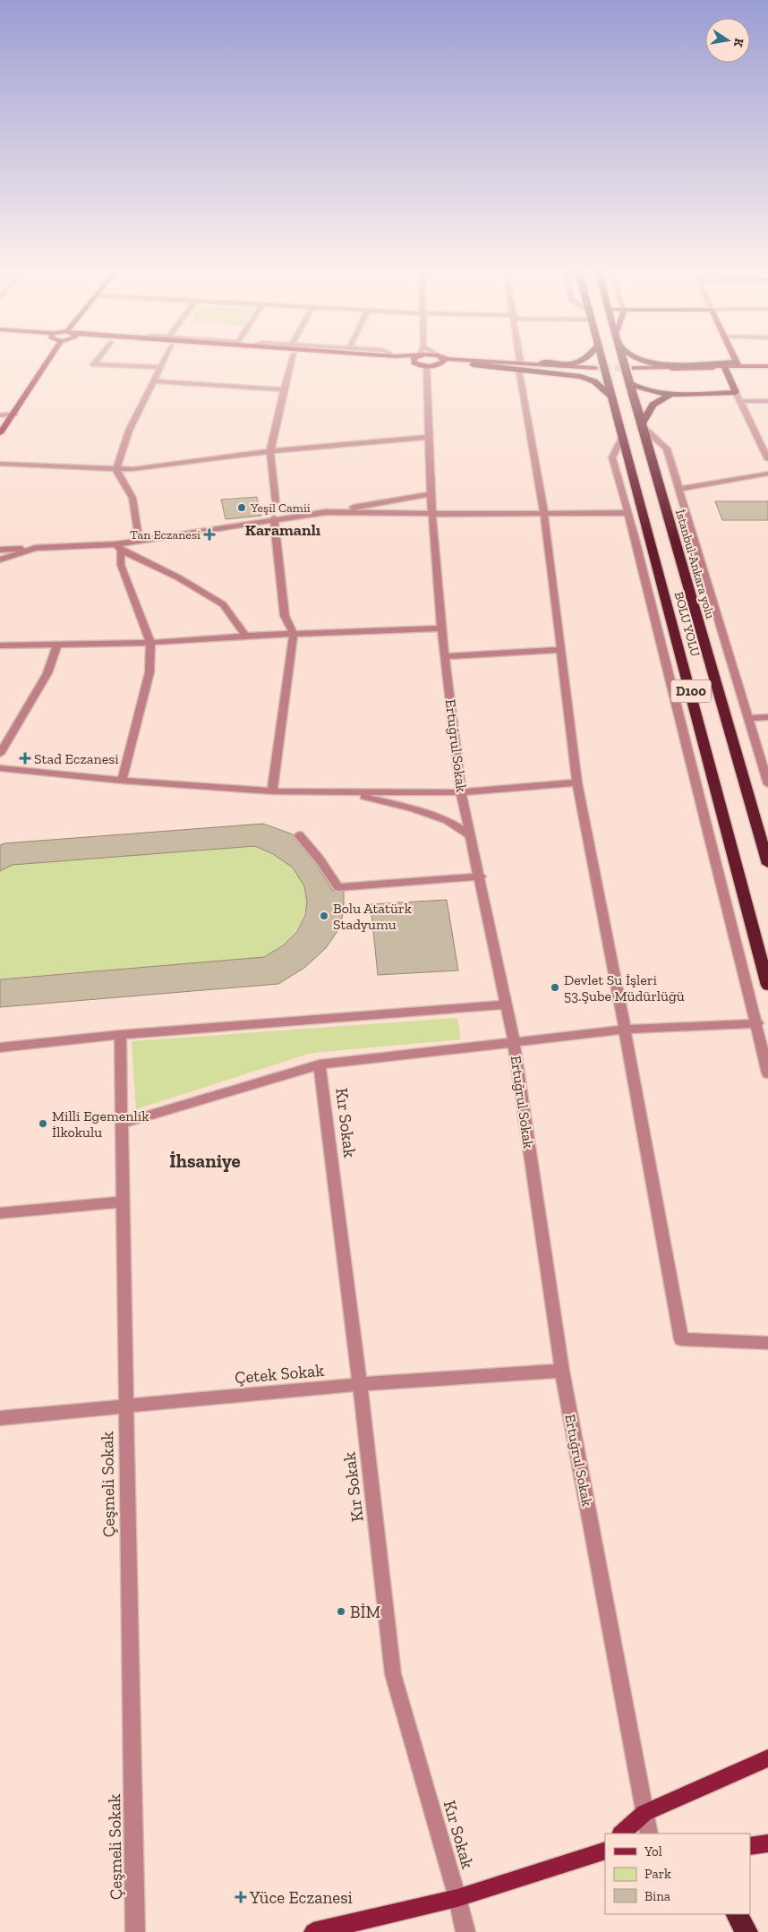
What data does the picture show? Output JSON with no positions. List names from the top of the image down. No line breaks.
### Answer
{"streets":{"highway":["İstanbul-Ankara yolu","BOLU YOLU","D100"],"street":["Ertuğrul Sokak","Kır Sokak","Çetek Sokak","Çeşmeli Sokak"]},"crossings":[["Ertuğrul Sokak","Çetek Sokak"],["Kır Sokak","Çetek Sokak"],["Çetek Sokak","Çeşmeli Sokak"]],"districts":["Karamanlı","İhsaniye"],"places":{"other":["Yeşil Camii","Bolu Atatürk Stadyumu","Devlet Su İşleri 53.Şube Müdürlüğü","Milli Egemenlik İlkokulu","BİM"],"health":["Tan Eczanesi","Stad Eczanesi","Yüce Eczanesi"]},"legend":["Yol","Park","Bina"],"north":"right"}
